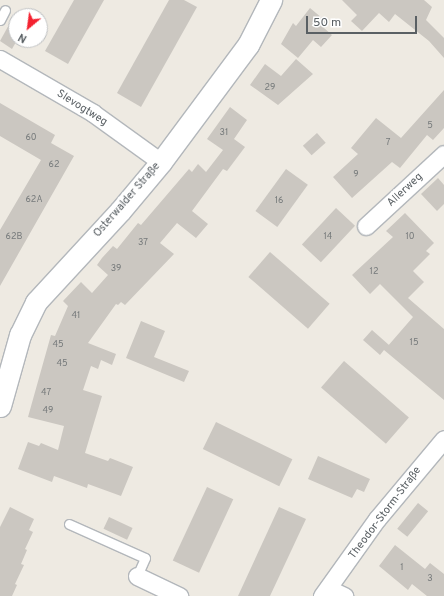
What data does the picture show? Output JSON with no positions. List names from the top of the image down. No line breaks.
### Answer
{"streets":{"street":["Slevogtweg","Allerweg","Osterwalder Straße","Theodor-Storm-Straße"]},"crossings":[["Slevogtweg","Osterwalder Straße"]],"house_numbers":["29","5","31","60","7","62","9","62A","16","62B","14","10","37","39","12","41","15","45","45","47","49","1","3"],"scale_bar":"50 m","north":"bottom left"}
